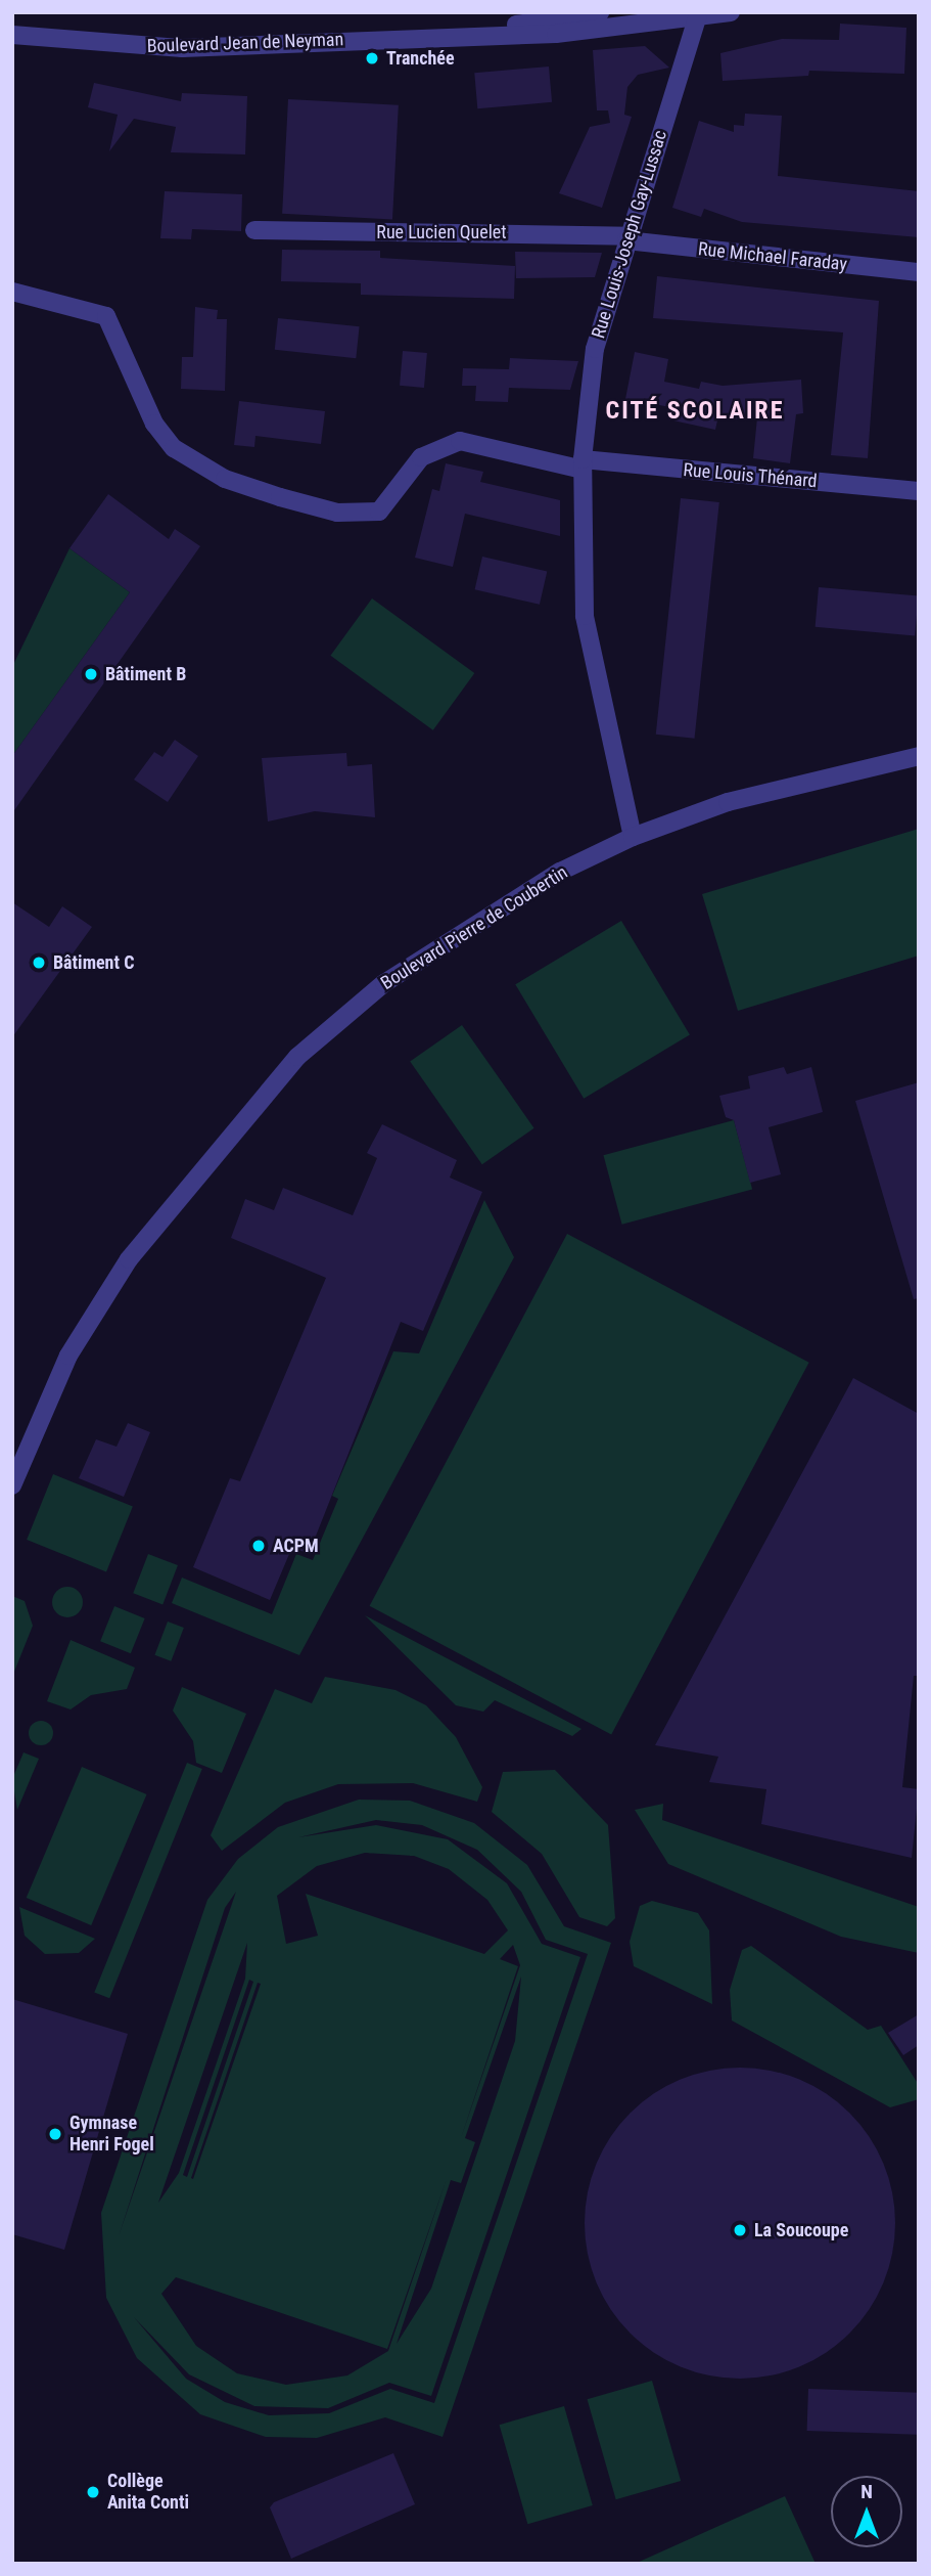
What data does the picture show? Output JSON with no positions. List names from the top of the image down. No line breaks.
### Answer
{"streets":{"street":["Boulevard Jean de Neyman","Rue Lucien Quelet","Rue Louis-Joseph Gay-Lussac","Rue Michael Faraday","Rue Louis Thénard","Boulevard Pierre de Coubertin"]},"crossings":[["Boulevard Jean de Neyman","Rue Louis-Joseph Gay-Lussac"],["Rue Lucien Quelet","Rue Louis-Joseph Gay-Lussac"],["Rue Lucien Quelet","Rue Michael Faraday"],["Rue Louis-Joseph Gay-Lussac","Rue Michael Faraday"],["Rue Louis-Joseph Gay-Lussac","Rue Louis Thénard"],["Rue Louis-Joseph Gay-Lussac","Boulevard Pierre de Coubertin"]],"districts":["CITÉ SCOLAIRE"],"places":["Tranchée","Bâtiment B","Bâtiment C","ACPM","Gymnase Henri Fogel","La Soucoupe","Collège Anita Conti"],"north":"top"}
